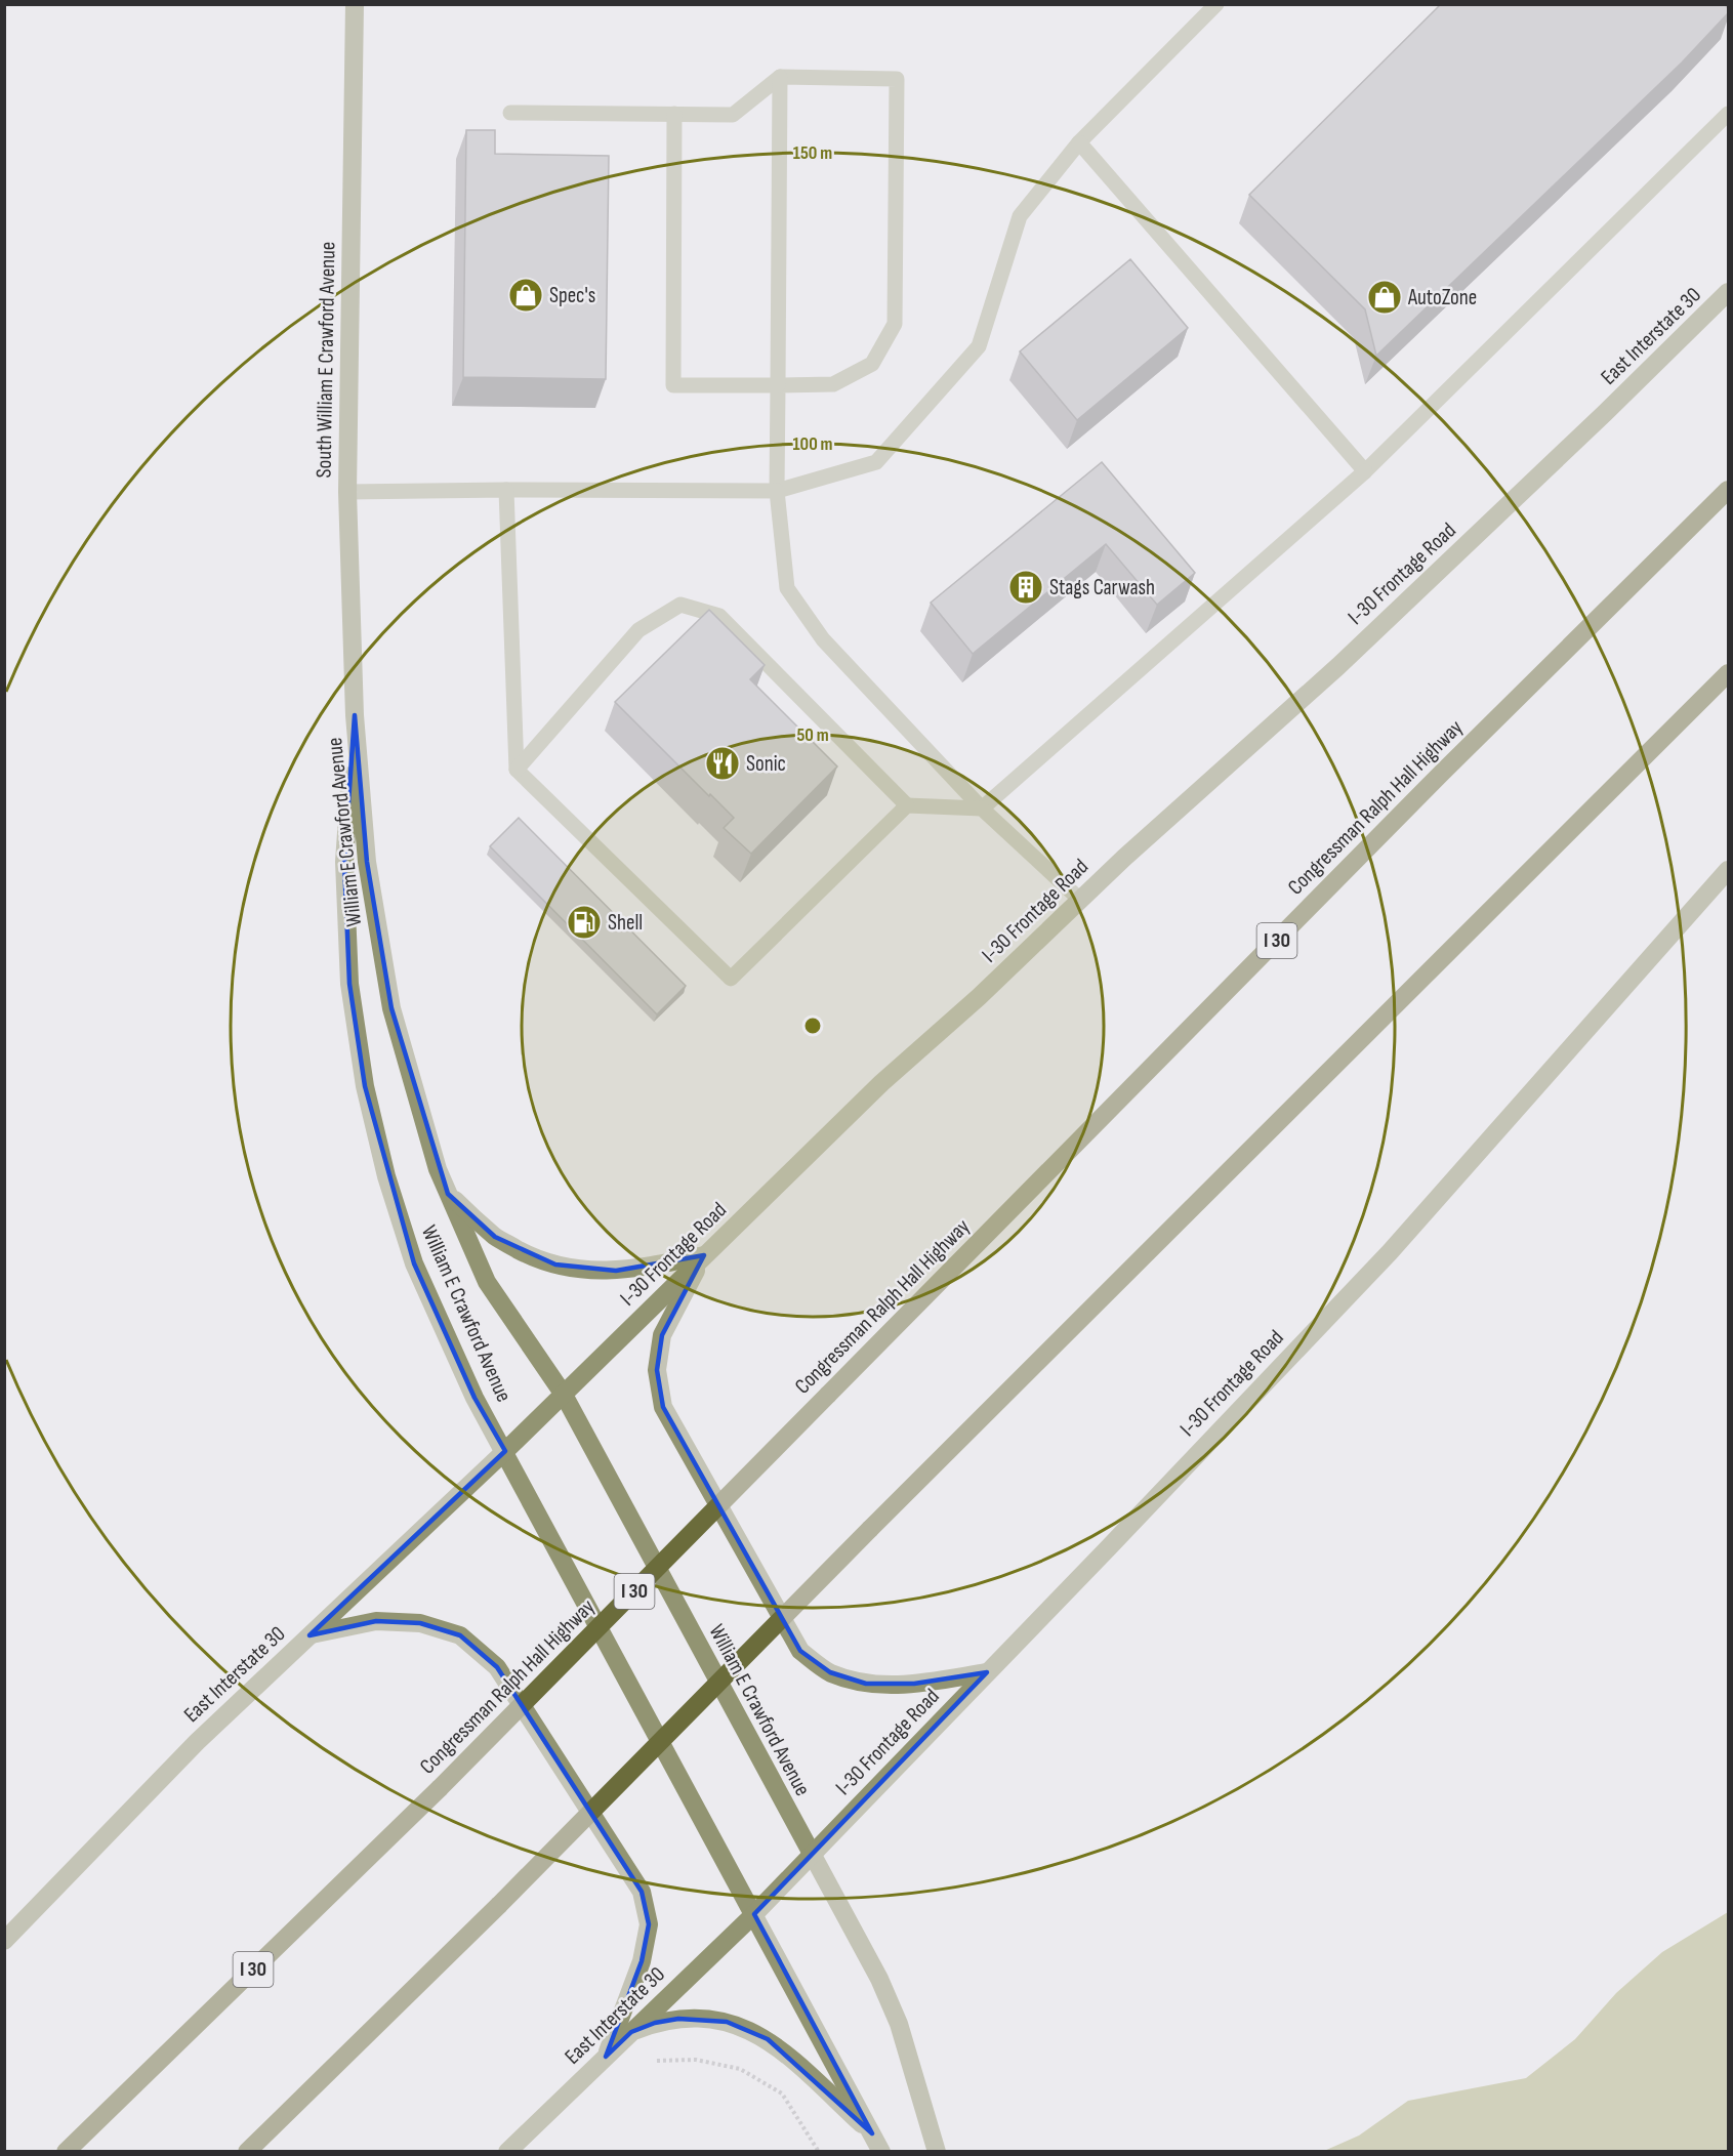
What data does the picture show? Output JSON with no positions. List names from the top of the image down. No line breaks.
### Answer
{"streets":{"highway":["Congressman Ralph Hall Highway","I 30"],"main road":["East Interstate 30","South William E Crawford Avenue","I-30 Frontage Road","William E Crawford Avenue"]},"crossings":[["East Interstate 30","I-30 Frontage Road"],["East Interstate 30","William E Crawford Avenue"],["South William E Crawford Avenue","William E Crawford Avenue"],["I-30 Frontage Road","William E Crawford Avenue"]],"places":{"shop":["Spec's","AutoZone"],"building":["Stags Carwash"],"restaurant":["Sonic"],"fuel station":["Shell"]},"rings":["150 m","100 m","50 m"]}
